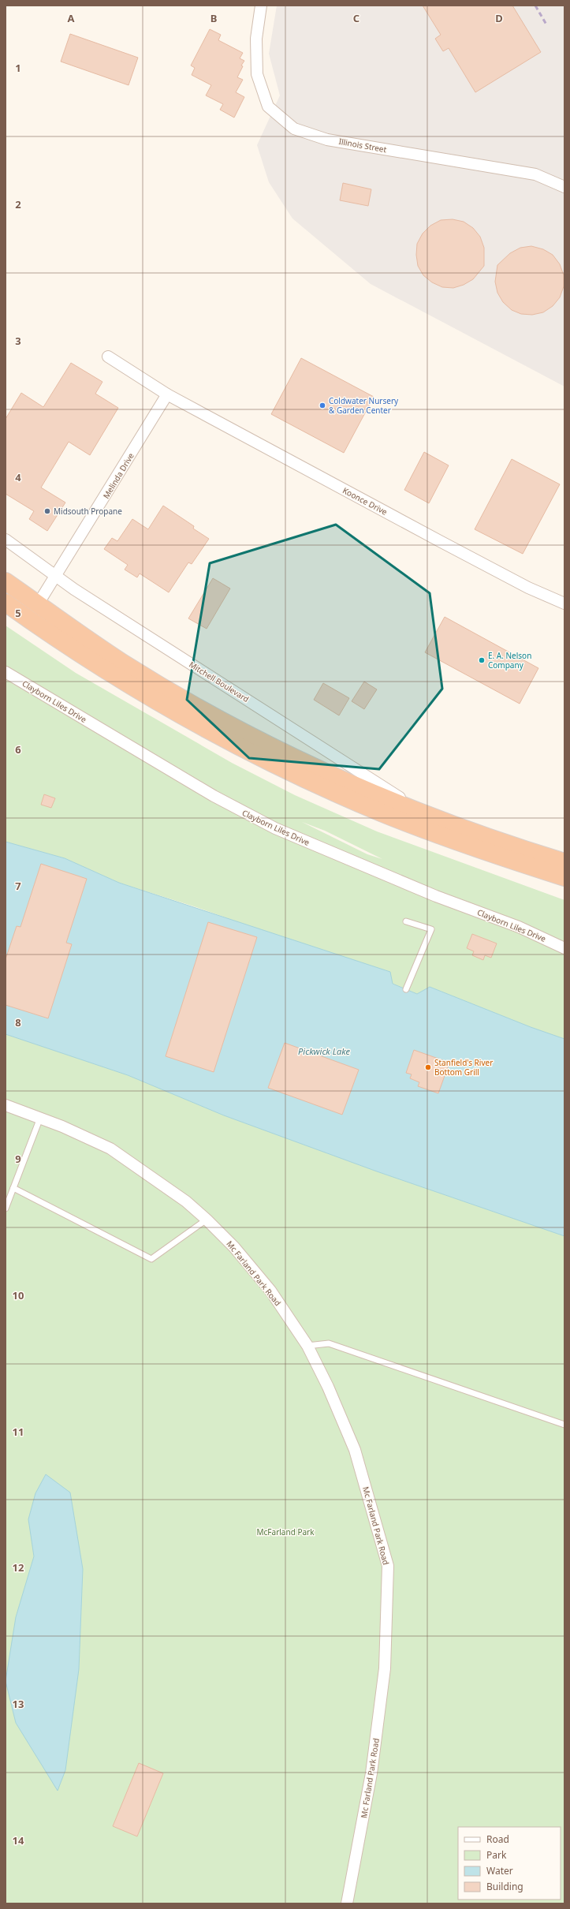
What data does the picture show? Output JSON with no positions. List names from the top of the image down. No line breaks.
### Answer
{"streets":{"street":["Illinois Street","Melinda Drive","Koonce Drive","Mitchell Boulevard","Clayborn Liles Drive","Mc Farland Park Road"]},"crossings":[["Melinda Drive","Koonce Drive"],["Melinda Drive","Mitchell Boulevard"]],"water":["Pickwick Lake"],"parks":["McFarland Park"],"places":["Coldwater Nursery & Garden Center","Midsouth Propane","E. A. Nelson Company","Stanfield's River Bottom Grill"],"legend":["Road","Park","Water","Building"],"grid":{"columns":["A","B","C","D"],"rows":["1","2","3","4","5","6","7","8","9","10","11","12","13","14"]}}
